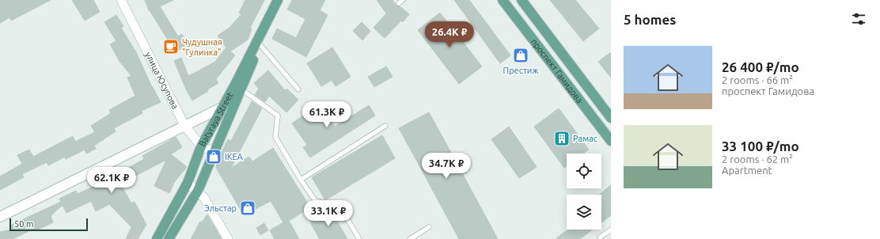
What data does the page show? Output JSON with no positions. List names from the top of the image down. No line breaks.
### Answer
{"streets":{"main road":["проспект Гамидова","Batyraya Street"],"street":["улица Юсупова"]},"crossings":[["улица Юсупова","Batyraya Street"]],"places":{"cafe":["Чудушная \"Гулинка\""],"shop":["Престиж","IKEA","Эльстар"],"building":["Рамас"]},"scale_bar":"50 m","page":{"heading":"5 homes","price":["26.4K ₽","61.3K ₽","34.7K ₽","62.1K ₽","33.1K ₽"],"list":[{"name":"26 400 ₽/mo","note":"2 rooms · 66 m² · проспект Гамидова"},{"name":"33 100 ₽/mo","note":"2 rooms · 62 m² · Apartment"}],"scale":"50 m"}}
